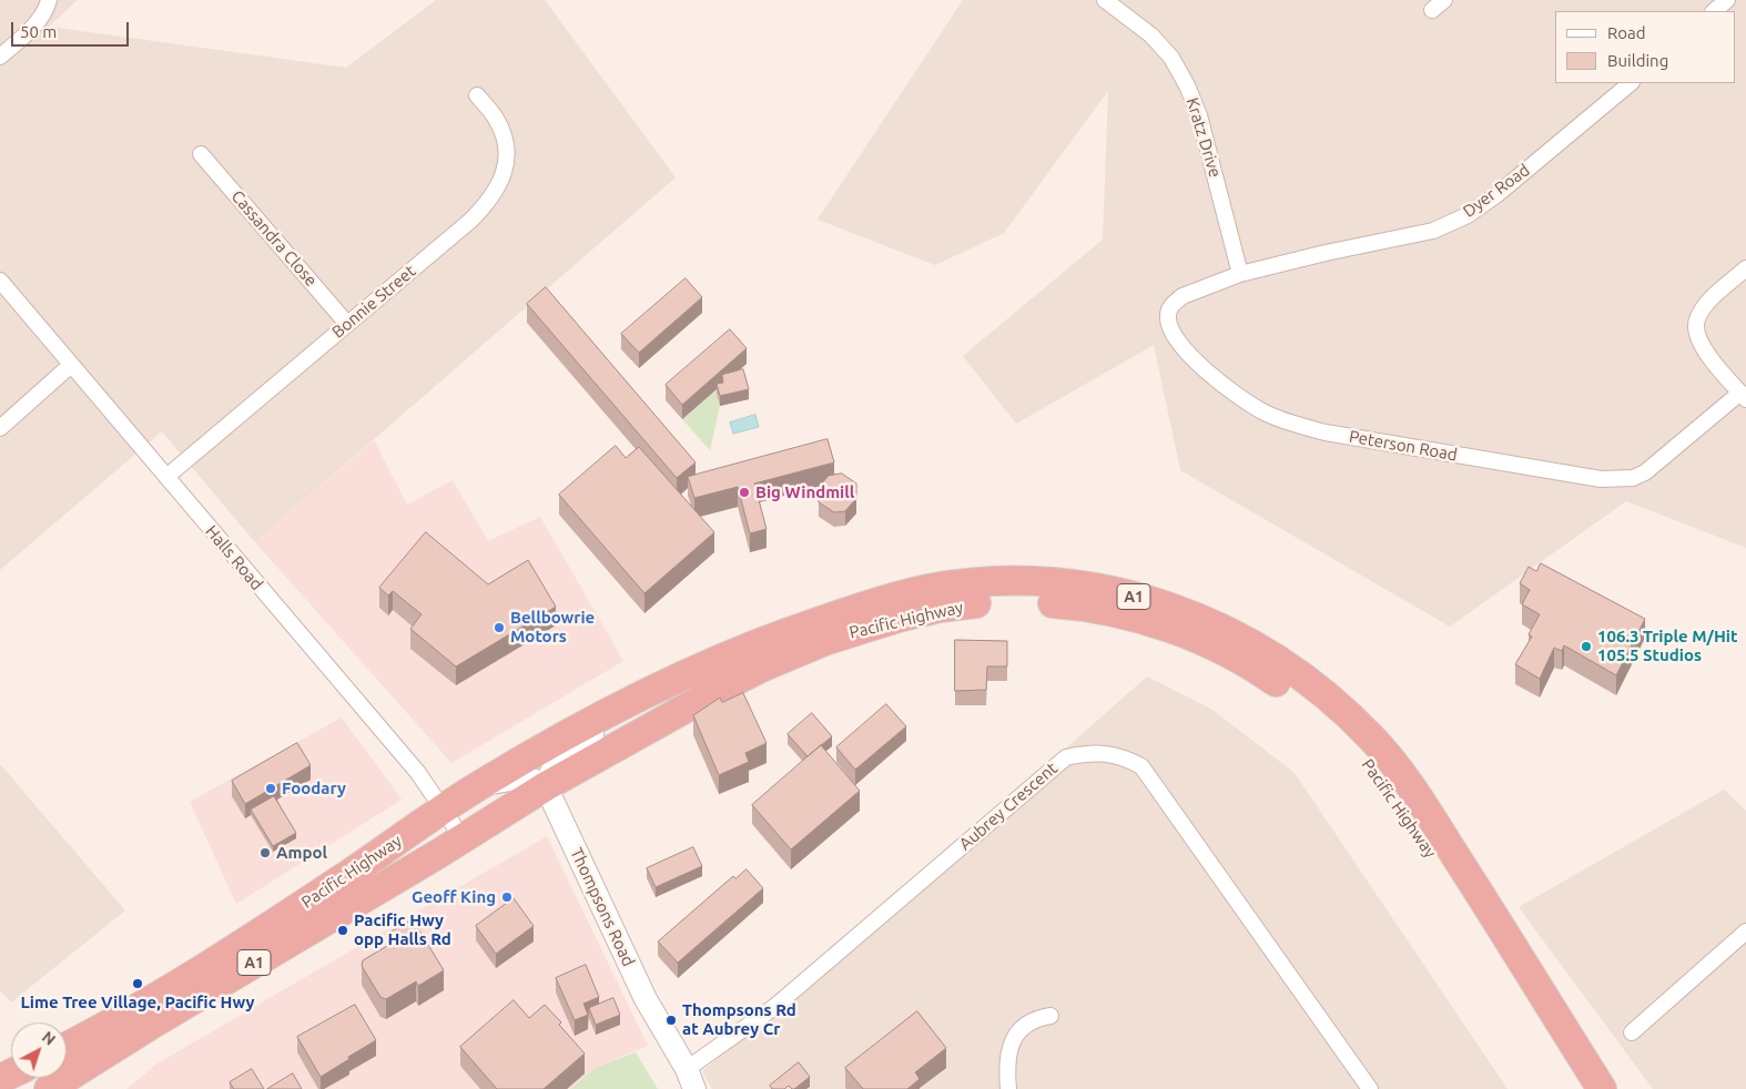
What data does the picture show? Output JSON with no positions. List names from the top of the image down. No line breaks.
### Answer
{"streets":{"highway":["A1","Pacific Highway"],"street":["Kratz Drive","Dyer Road","Cassandra Close","Bonnie Street","Peterson Road","Halls Road","Aubrey Crescent","Thompsons Road"]},"crossings":[["Kratz Drive","Dyer Road"],["Kratz Drive","Peterson Road"],["Dyer Road","Peterson Road"],["Cassandra Close","Bonnie Street"],["Bonnie Street","Halls Road"],["Halls Road","Pacific Highway"],["Pacific Highway","Thompsons Road"],["Aubrey Crescent","Thompsons Road"]],"places":["Big Windmill","Bellbowrie Motors","106.3 Triple M/Hit 105.5 Studios","Foodary","Ampol","Geoff King","Pacific Hwy opp Halls Rd","Lime Tree Village, Pacific Hwy","Thompsons Rd at Aubrey Cr"],"legend":["Road","Building"],"scale_bar":"50 m","north":"top right"}
